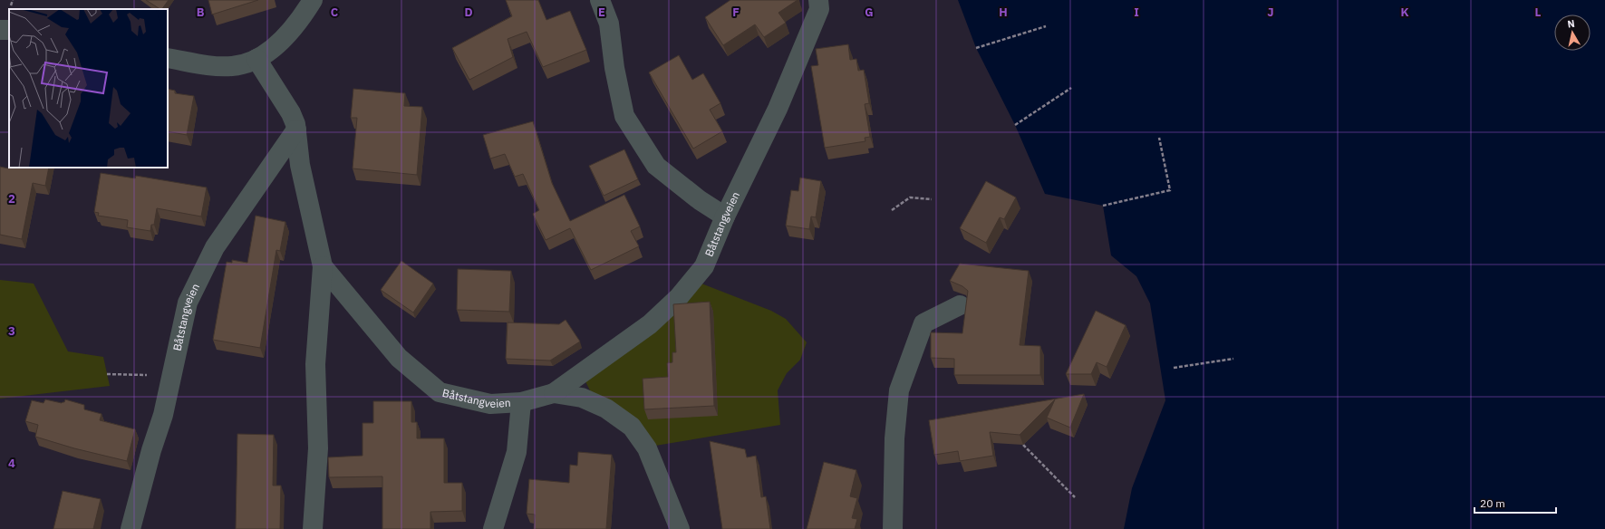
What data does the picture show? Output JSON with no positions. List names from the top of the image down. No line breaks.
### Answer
{"streets":{"street":["Båtstangveien"]},"scale_bar":"20 m","north":"top","grid":{"columns":["B","C","D","E","F","G","H","I","J","K","L"],"rows":["2","3","4"]}}
